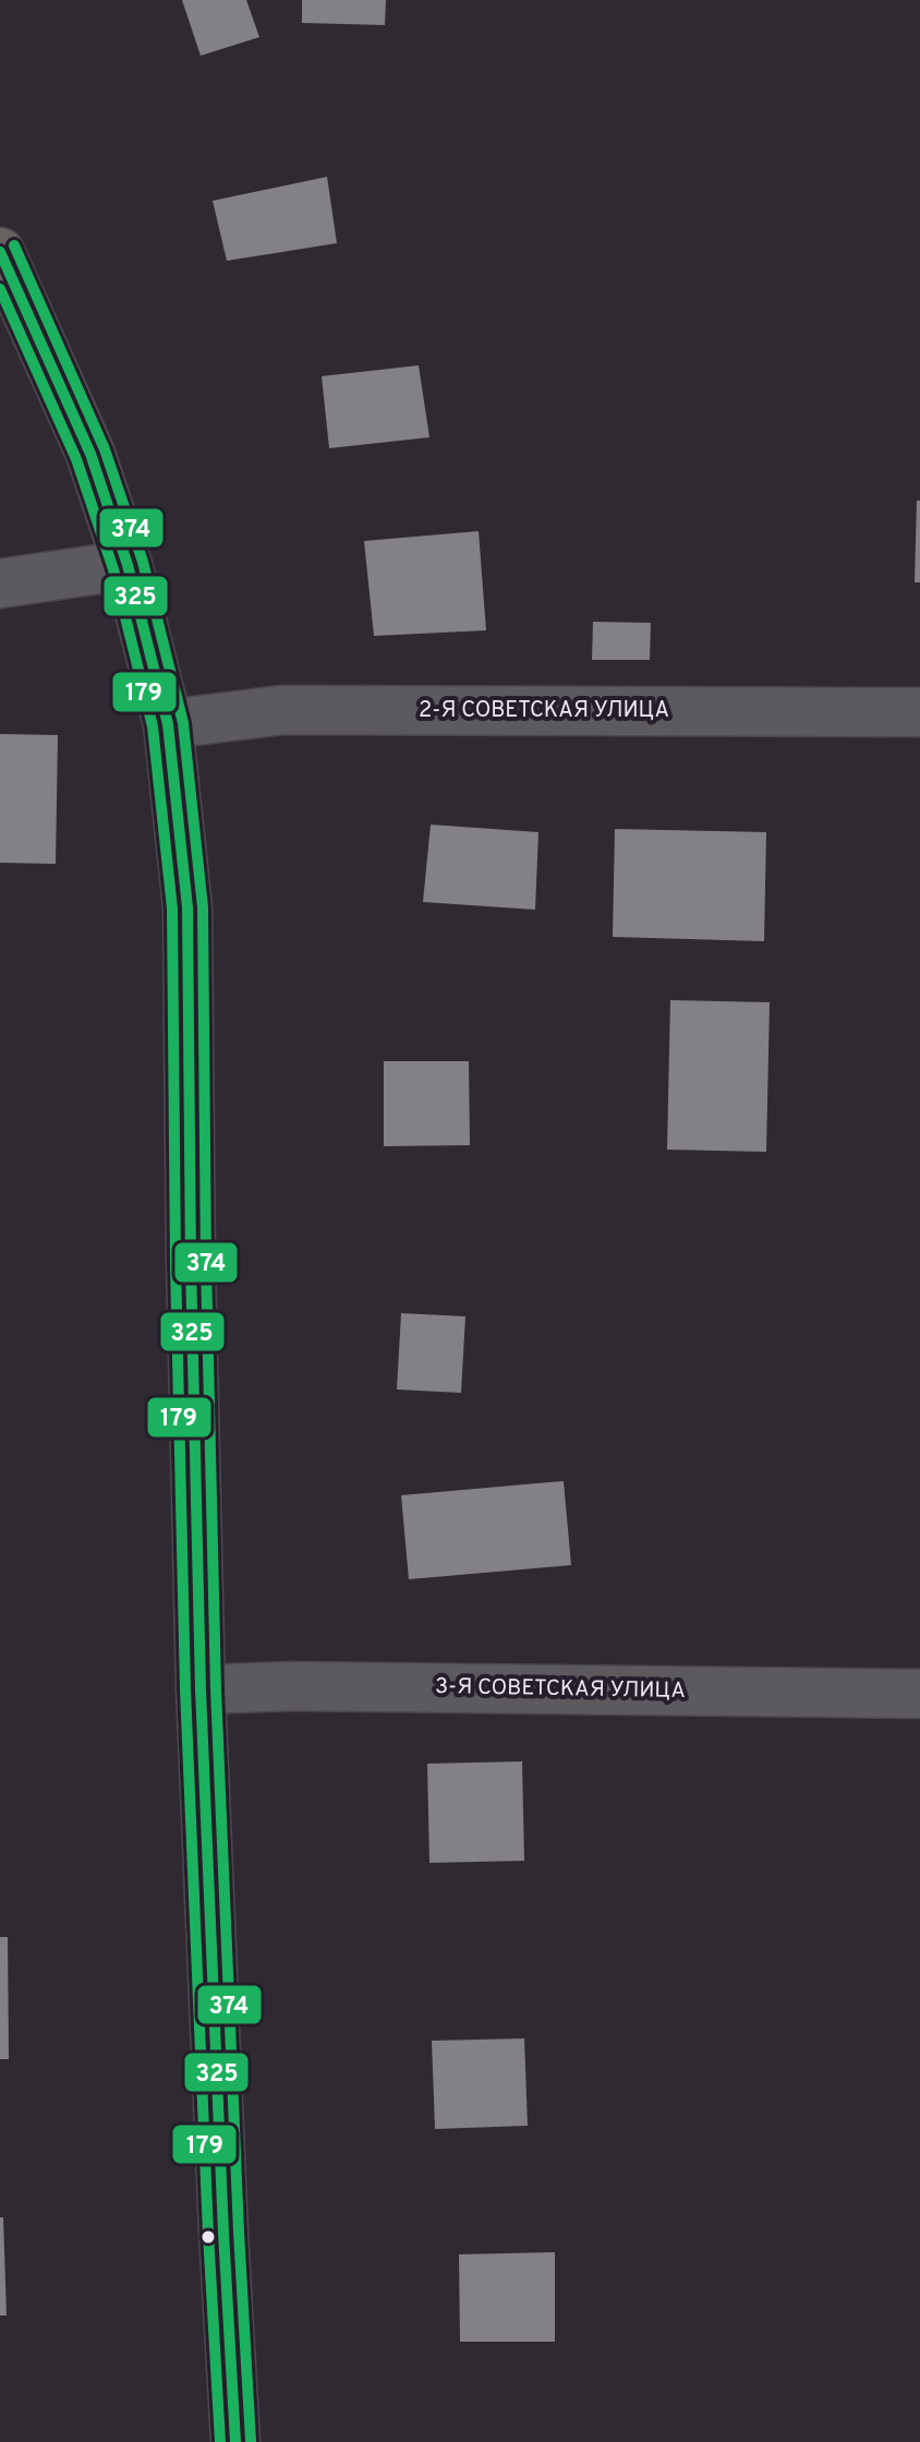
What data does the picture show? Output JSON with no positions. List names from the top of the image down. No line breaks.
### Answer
{"streets":{"street":["2-Я СОВЕТСКАЯ УЛИЦА","3-Я СОВЕТСКАЯ УЛИЦА"]},"lines":["transit line 374","transit line 325","transit line 179"]}
